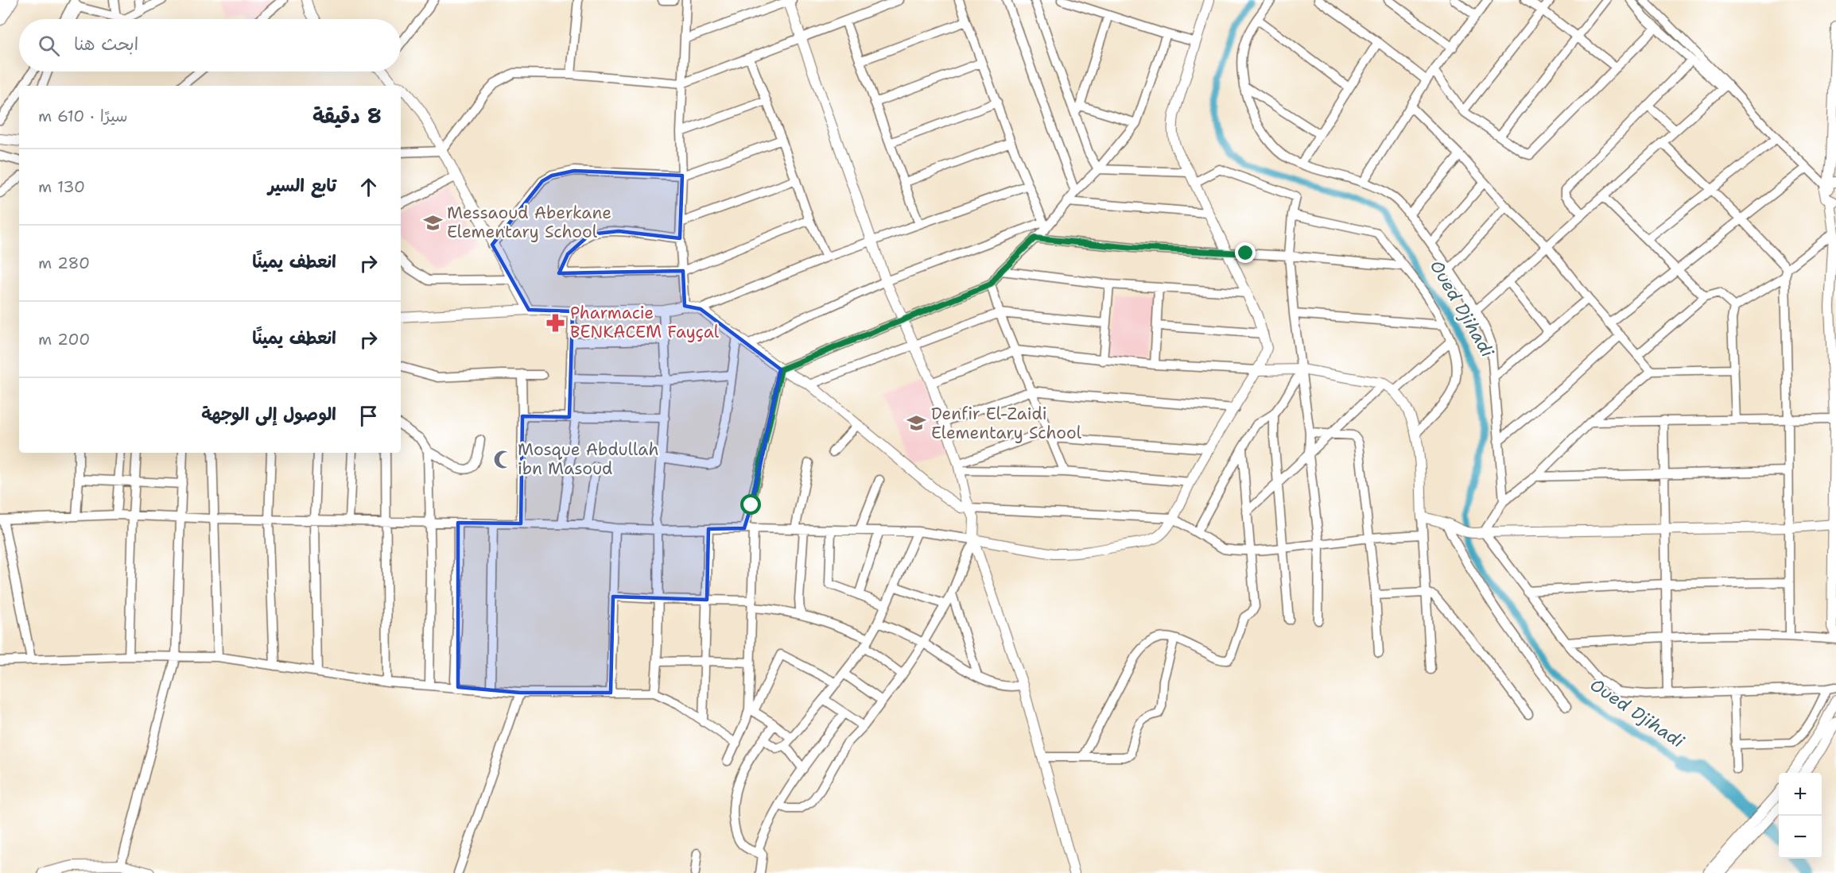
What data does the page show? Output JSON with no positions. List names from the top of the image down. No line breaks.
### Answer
{"water":["Oued Djihadi"],"places":{"school or university":["Messaoud Aberkane Elementary School","Denfir El-Zaidi Elementary School"],"pharmacy":["Pharmacie BENKACEM Fayçal"],"mosque":["Mosque Abdullah ibn Masoud"]},"page":{"search":"ابحث هنا","heading":["8 دقيقة","سيرًا · 610 m"],"list":[["تابع السير","130 m"],["انعطف يمينًا","280 m"],["انعطف يمينًا","200 m"],"الوصول إلى الوجهة"],"map_buttons":["+","−"]}}
